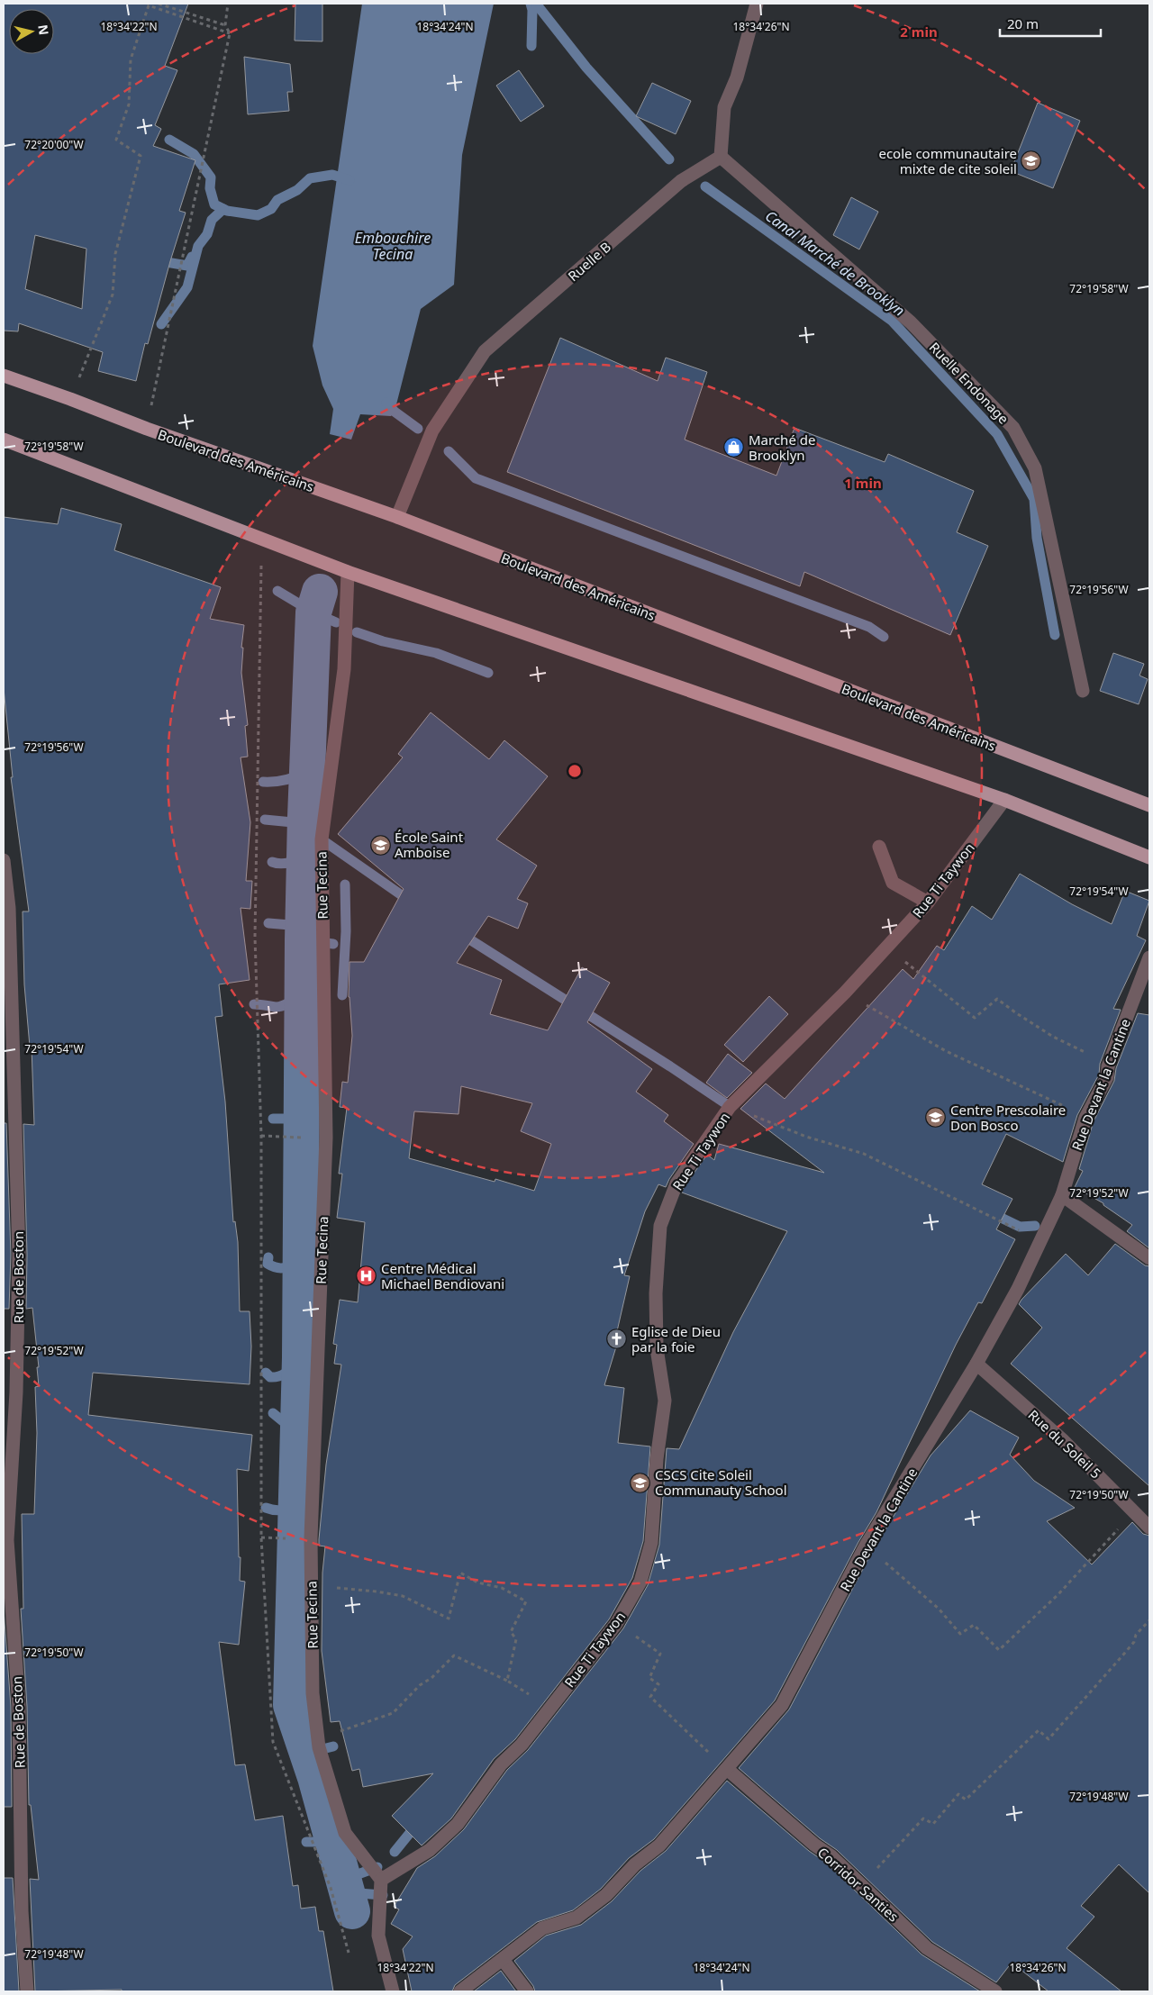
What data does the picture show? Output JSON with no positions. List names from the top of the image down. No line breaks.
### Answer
{"streets":{"main road":["Boulevard des Américains"],"street":["Ruelle B","Ruelle Endonage","Rue Ti Taywon","Rue Tecina","Rue Devant la Cantine","Rue de Boston","Rue du Soleil 5","Corridor Santies"]},"crossings":[["Ruelle B","Ruelle Endonage"],["Ruelle B","Boulevard des Américains"],["Rue Ti Taywon","Rue Tecina"],["Rue Devant la Cantine","Rue du Soleil 5"],["Rue Devant la Cantine","Corridor Santies"]],"water":["Embouchire Tecina","Canal Marché de Brooklyn"],"places":{"school or university":["ecole communautaire mixte de cite soleil","École Saint Amboise","Centre Prescolaire Don Bosco","CSCS Cite Soleil Communauty School"],"shop":["Marché de Brooklyn"],"hospital":["Centre Médical Michael Bendiovani"],"church":["Eglise de Dieu par la foie"]},"scale_bar":"20 m","north":"right","coordinates":["18°34'22\"N","18°34'24\"N","18°34'26\"N","72°20'00\"W","72°19'58\"W","72°19'56\"W","72°19'54\"W","72°19'52\"W","72°19'50\"W","72°19'48\"W"],"rings":["2 min","1 min"]}
